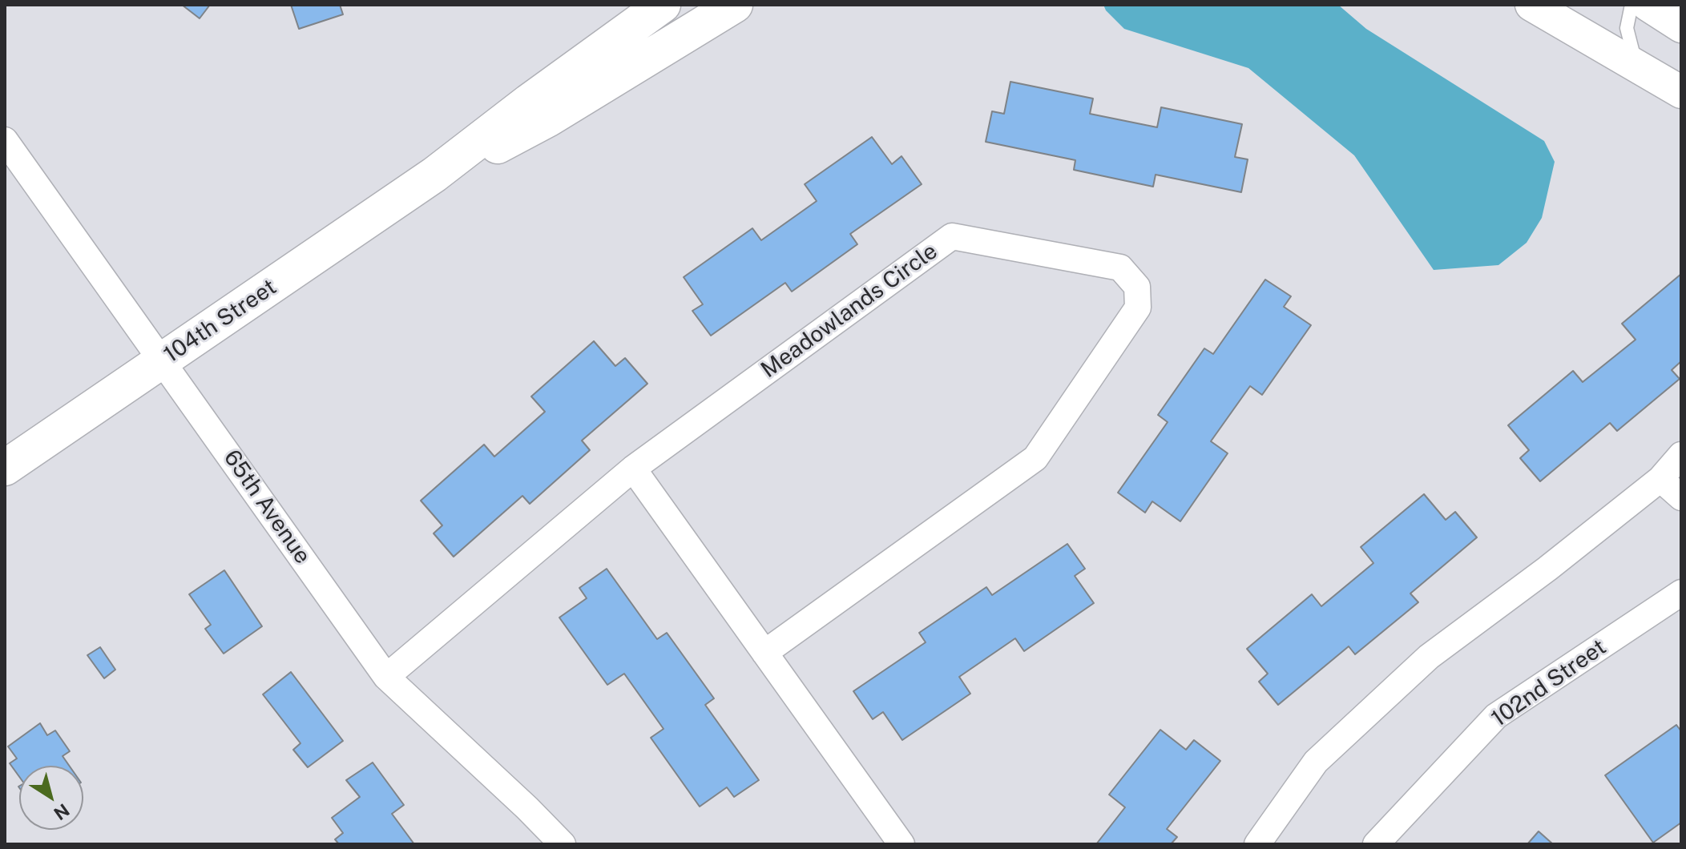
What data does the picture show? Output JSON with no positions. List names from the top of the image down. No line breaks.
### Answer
{"streets":{"main road":["104th Street"],"street":["Meadowlands Circle","65th Avenue","102nd Street"]},"crossings":[["Meadowlands Circle","65th Avenue"],["104th Street","65th Avenue"]],"north":"bottom right"}
